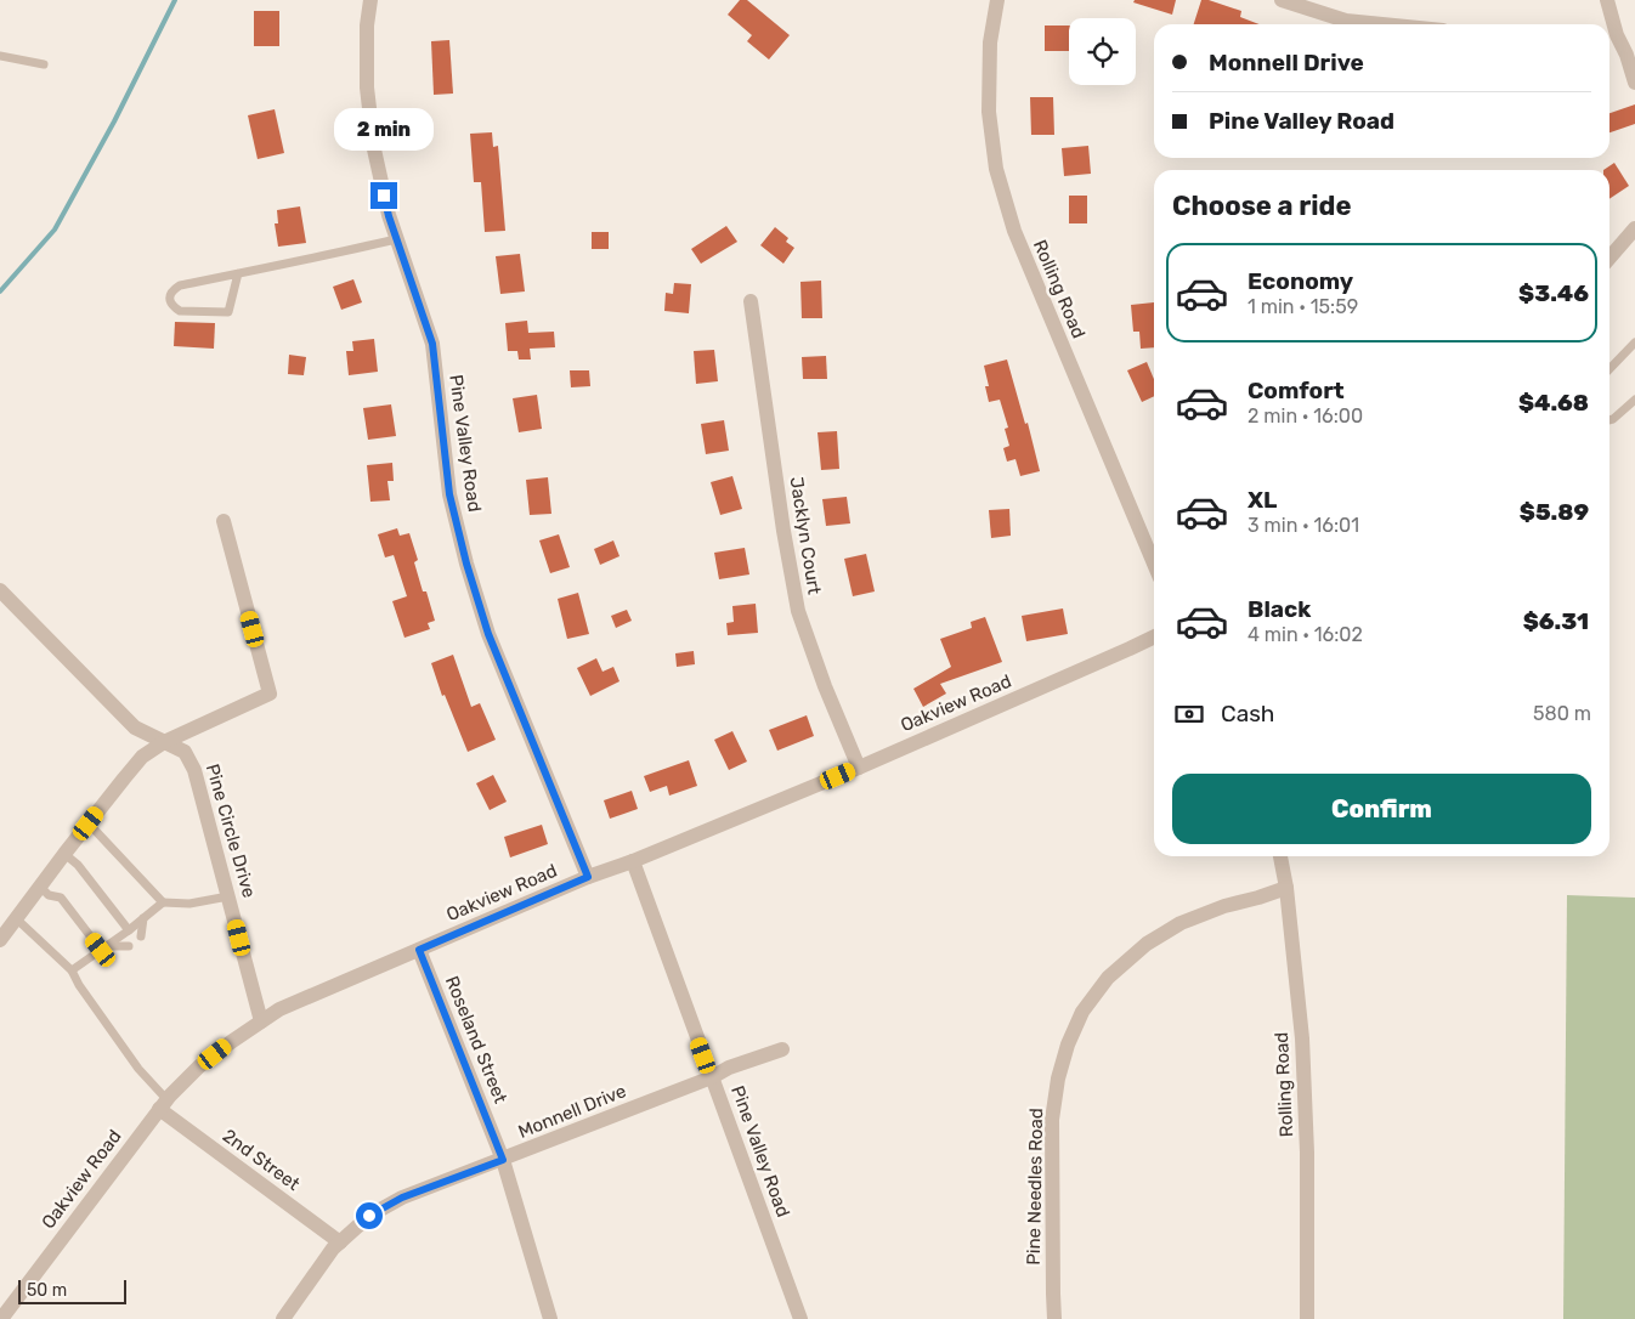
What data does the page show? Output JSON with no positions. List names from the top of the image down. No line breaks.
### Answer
{"streets":{"street":["Rolling Road","Pine Valley Road","Jacklyn Court","Oakview Road","Pine Circle Drive","Roseland Street","Monnell Drive","2nd Street","Pine Needles Road"]},"crossings":[["Rolling Road","Pine Needles Road"],["Pine Valley Road","Oakview Road"],["Pine Valley Road","Monnell Drive"],["Jacklyn Court","Oakview Road"],["Oakview Road","Pine Circle Drive"],["Oakview Road","Roseland Street"],["Oakview Road","2nd Street"],["Roseland Street","Monnell Drive"],["Monnell Drive","2nd Street"]],"scale_bar":"50 m","page":{"banner":["Monnell Drive","Pine Valley Road"],"bubble":"2 min","heading":"Choose a ride","list":[{"name":"Economy","note":"1 min · 15:59","value":"$3.46"},{"name":"Comfort","note":"2 min · 16:00","value":"$4.68"},{"name":"XL","note":"3 min · 16:01","value":"$5.89"},{"name":"Black","note":"4 min · 16:02","value":"$6.31"}],"pay":["Cash","580 m"],"buttons":"Confirm","scale":"50 m"}}
